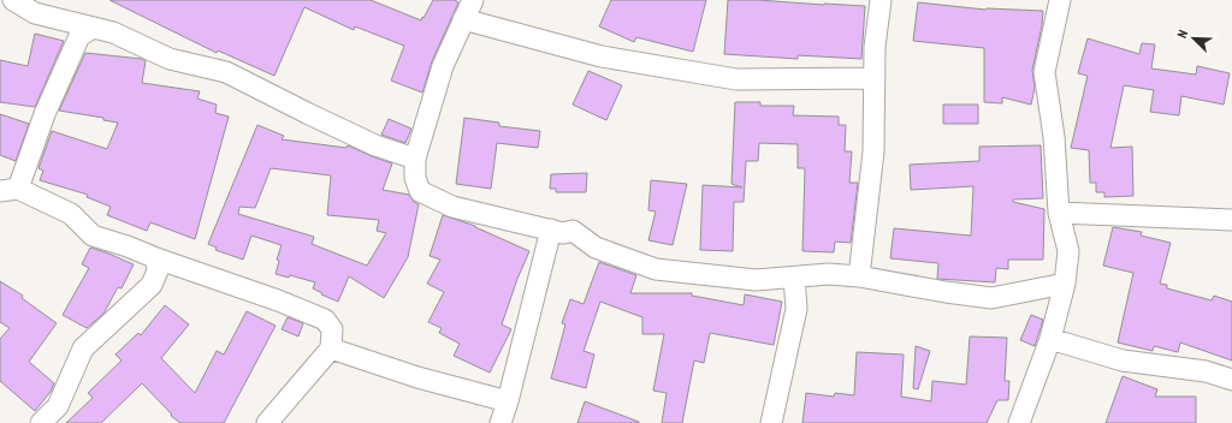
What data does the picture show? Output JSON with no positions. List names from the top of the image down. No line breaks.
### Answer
{"north":"top left"}
